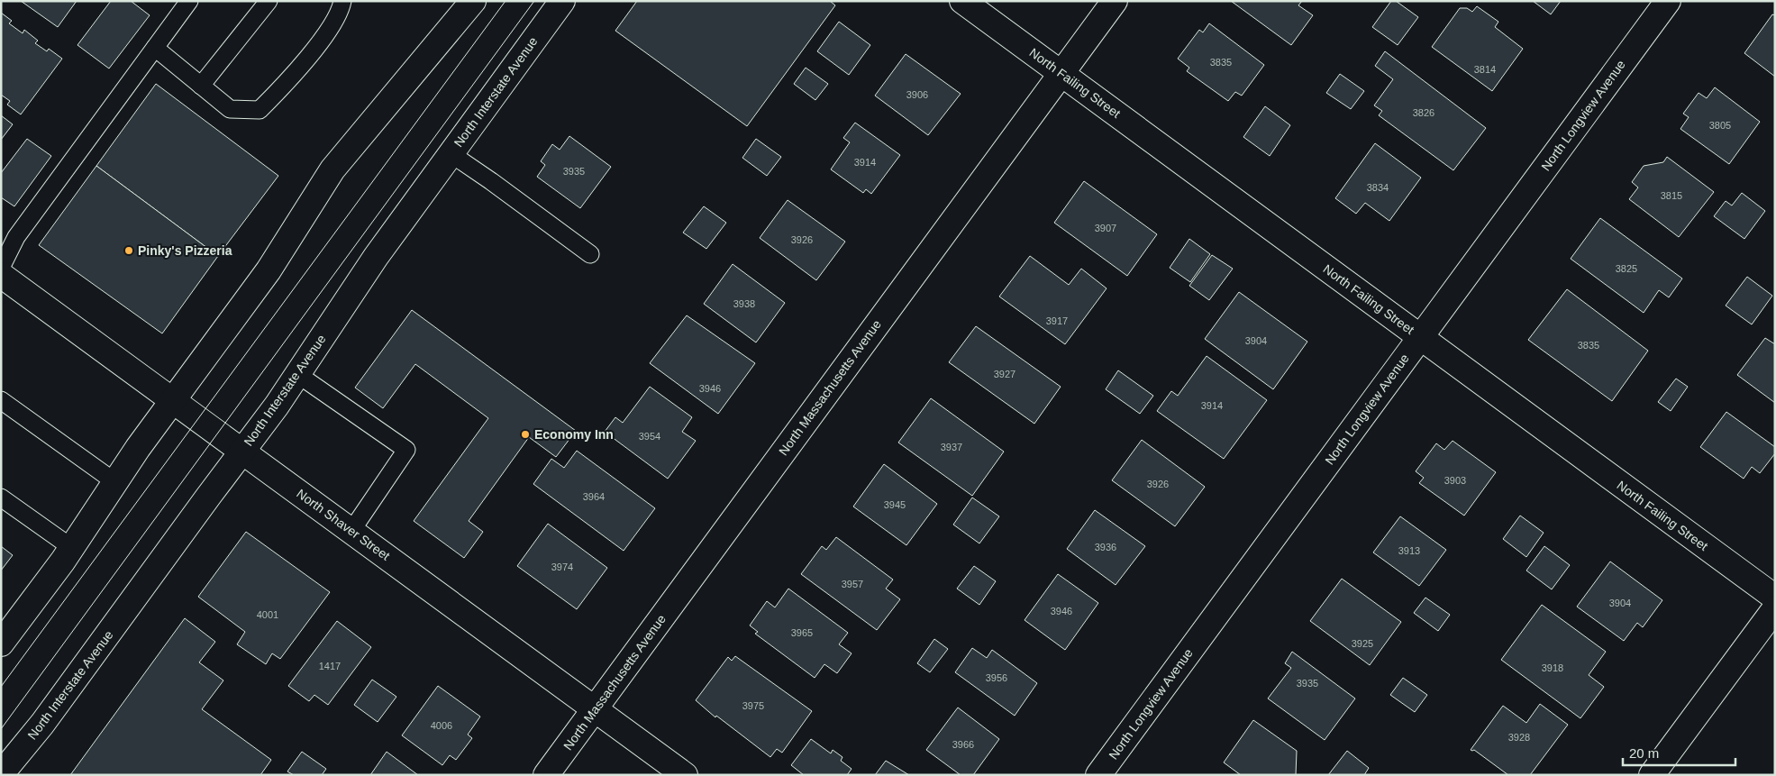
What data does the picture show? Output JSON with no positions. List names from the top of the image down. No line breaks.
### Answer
{"streets":{"street":["North Failing Street","North Interstate Avenue","North Longview Avenue","North Massachusetts Avenue","North Shaver Street"]},"crossings":[["North Failing Street","North Longview Avenue"],["North Failing Street","North Massachusetts Avenue"],["North Interstate Avenue","North Shaver Street"],["North Massachusetts Avenue","North Shaver Street"]],"places":["Pinky's Pizzeria","Economy Inn"],"house_numbers":["3835","3814","3906","3826","3805","3914","3935","3834","3815","3907","3926","3825","3938","3917","3904","3835","3927","3946","3914","3954","3937","3903","3926","3964","3945","3936","3913","3974","3957","3904","3946","4001","3965","3925","1417","3918","3956","3935","3975","4006","3928","3966"],"scale_bar":"20 m"}
